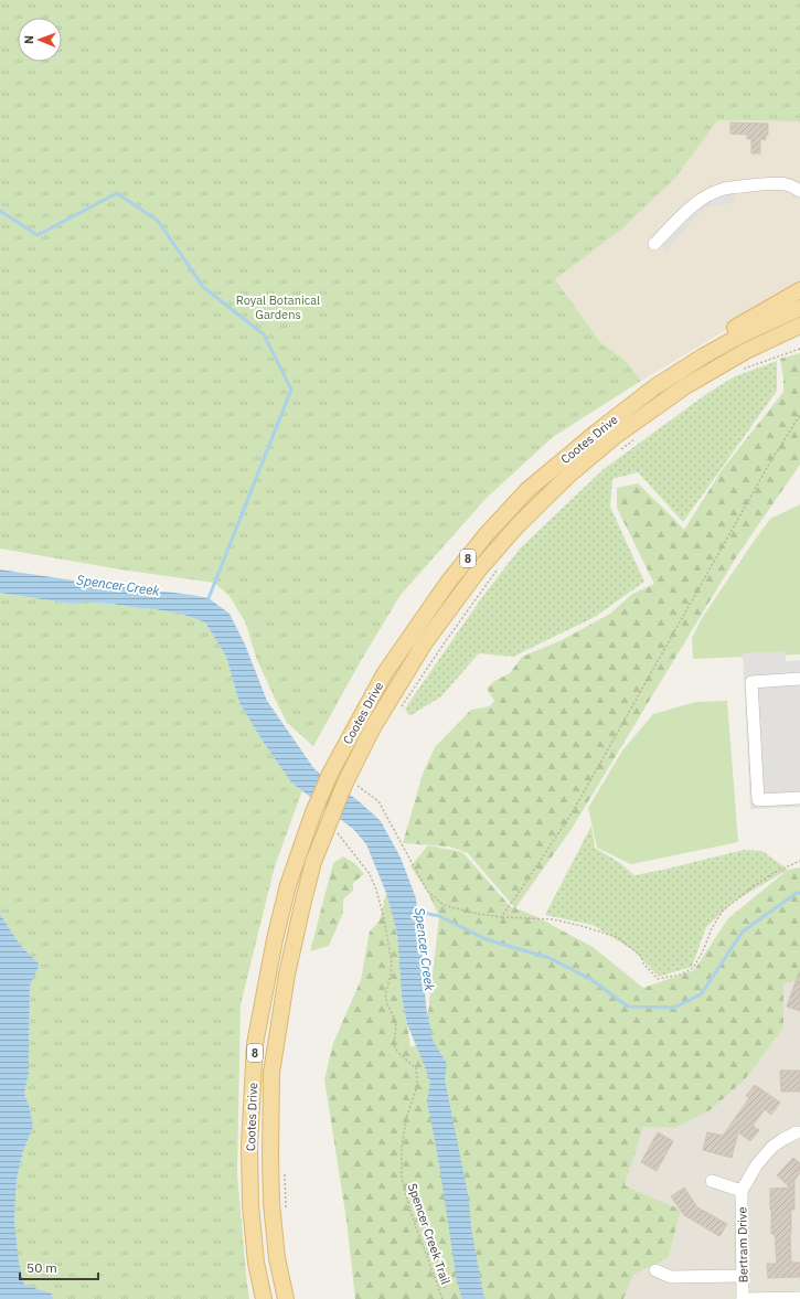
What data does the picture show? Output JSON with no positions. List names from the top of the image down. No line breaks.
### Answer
{"streets":{"main road":["Cootes Drive","8"],"street":["Bertram Drive"],"path":["Spencer Creek Trail"]},"crossings":[["Cootes Drive","Spencer Creek Trail"]],"water":["Spencer Creek"],"parks":["Royal Botanical Gardens"],"scale_bar":"50 m","north":"left"}
